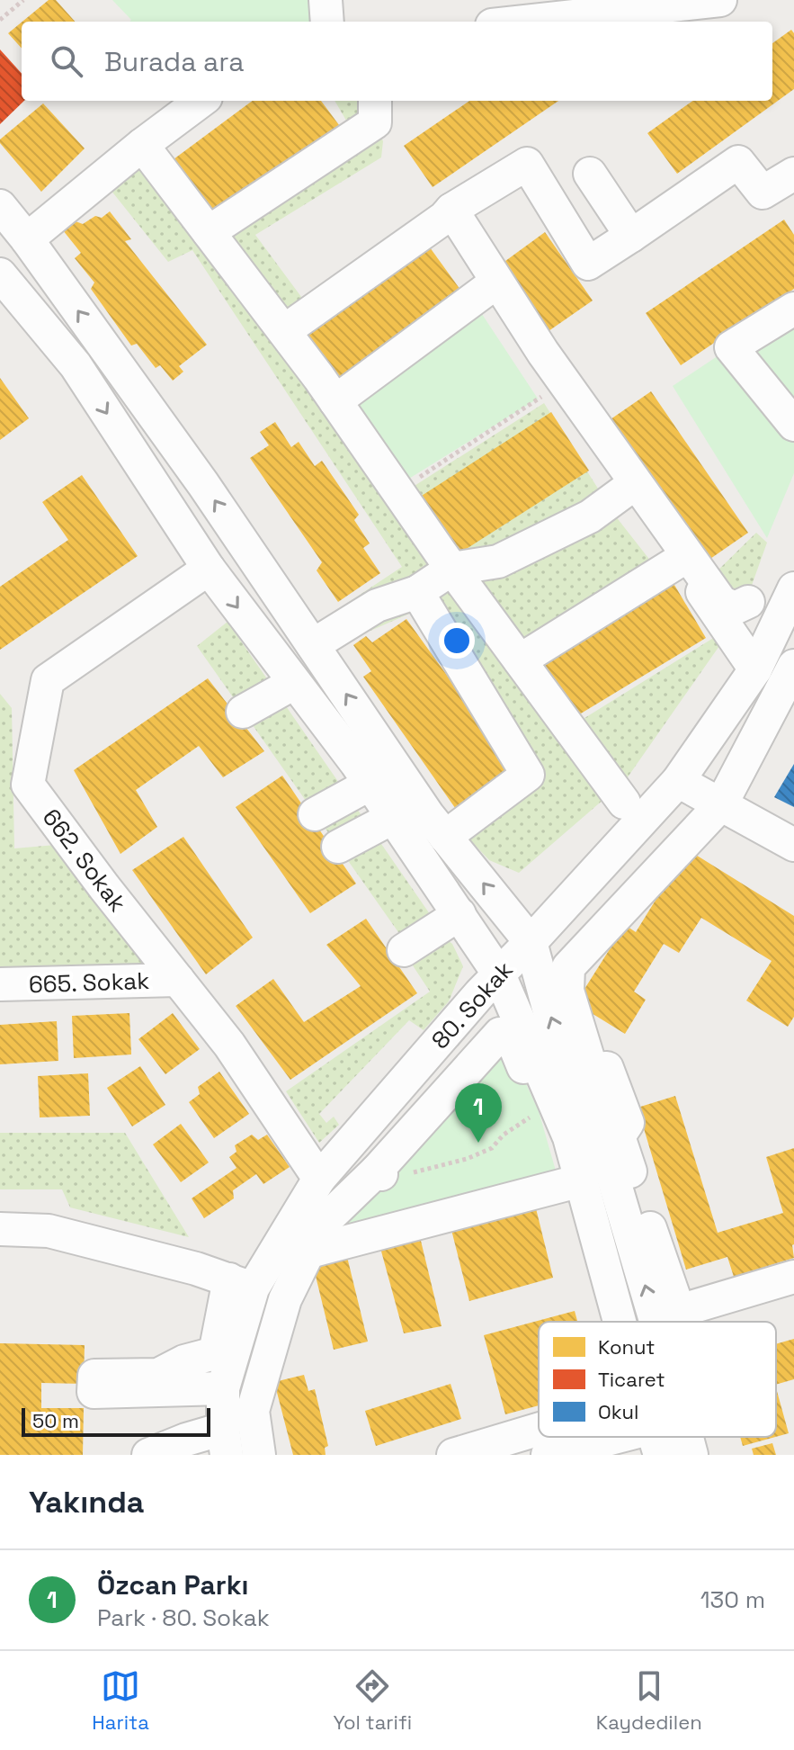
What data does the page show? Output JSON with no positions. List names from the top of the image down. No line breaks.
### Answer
{"streets":{"street":["662. Sokak","665. Sokak","80. Sokak"]},"crossings":[["662. Sokak","665. Sokak"],["662. Sokak","80. Sokak"]],"legend":["Konut","Ticaret","Okul"],"scale_bar":"50 m","page":{"search":"Burada ara","pins":"1","scale":"50 m","heading":"Yakında","list":[{"mark":"1","name":"Özcan Parkı","note":"Park · 80. Sokak","value":"130 m"}],"nav":["Harita","Yol tarifi","Kaydedilen"]}}
